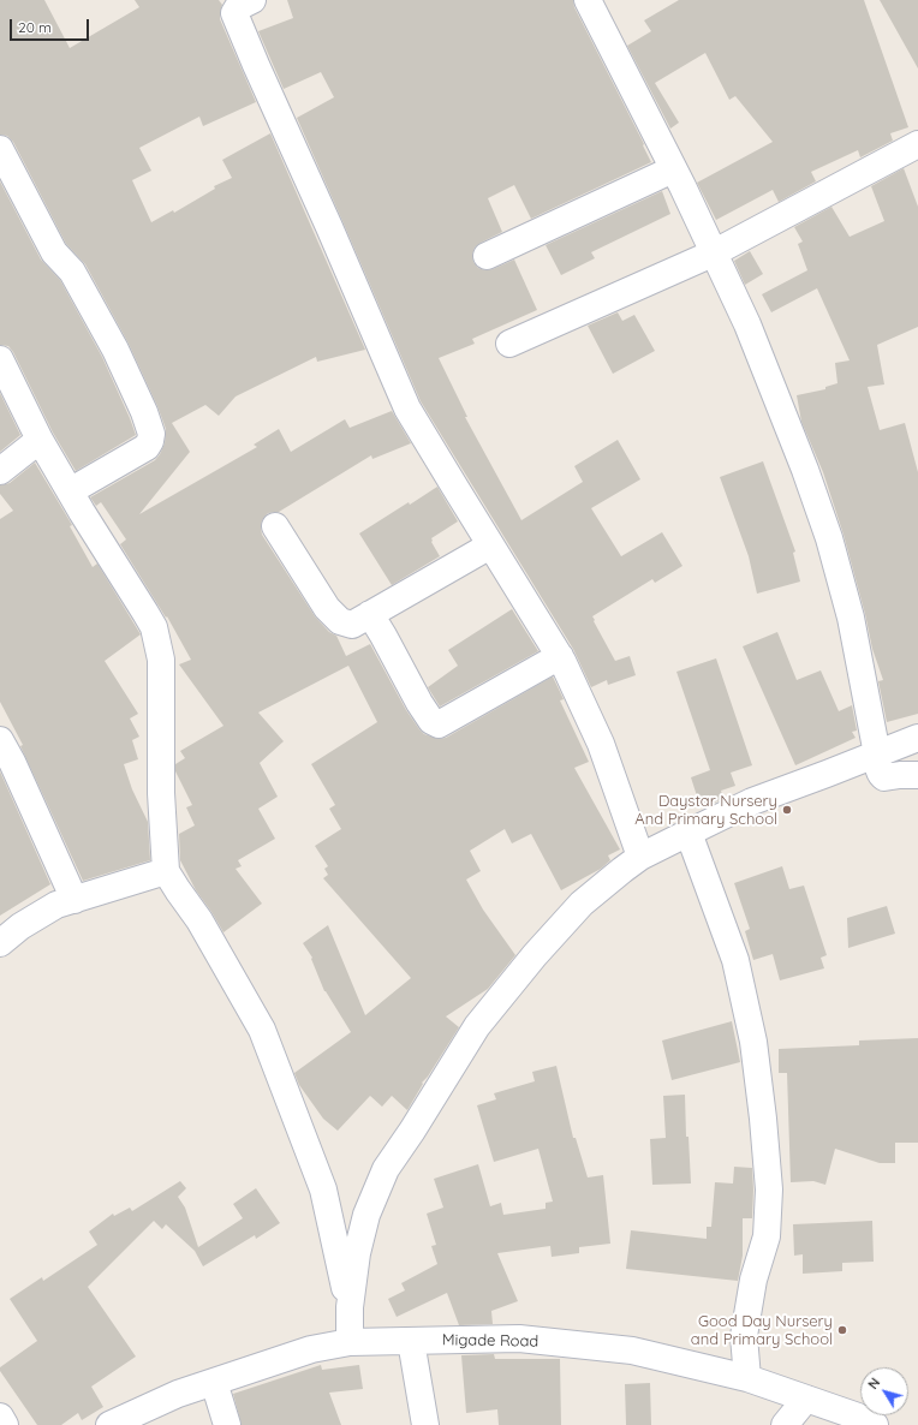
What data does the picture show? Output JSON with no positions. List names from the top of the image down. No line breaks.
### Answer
{"streets":{"street":["Migade Road"]},"places":["Daystar Nursery And Primary School","Good Day Nursery and Primary School"],"scale_bar":"20 m","north":"top left"}
